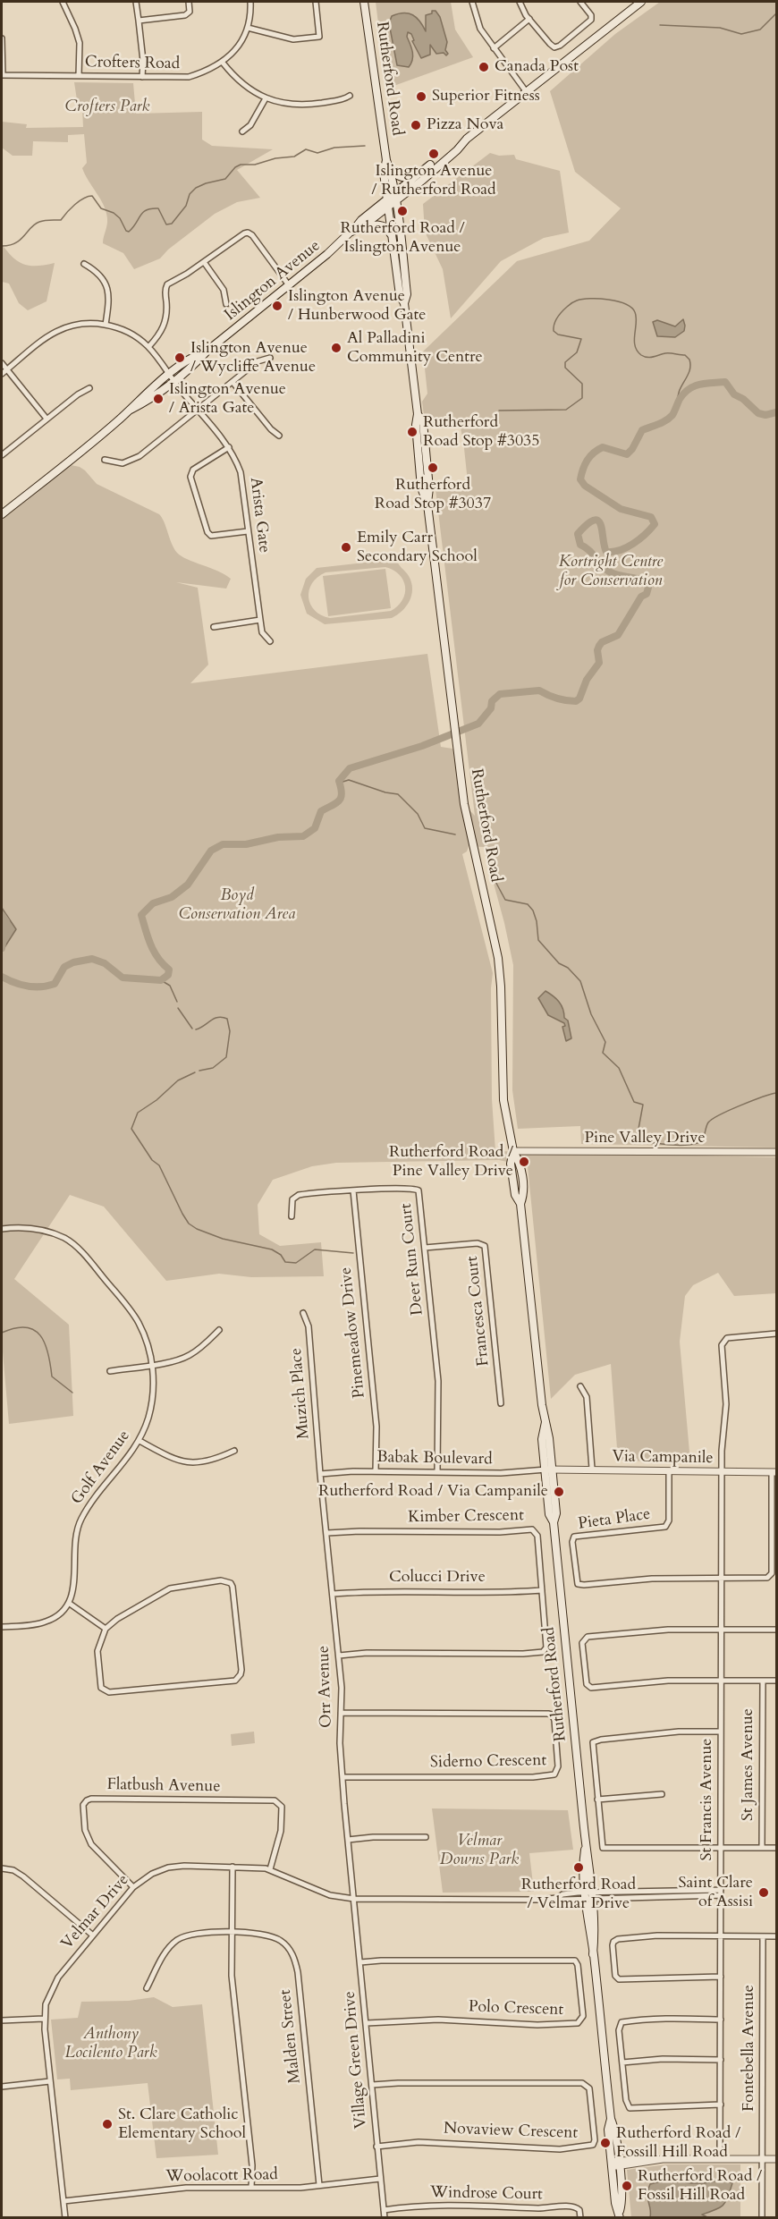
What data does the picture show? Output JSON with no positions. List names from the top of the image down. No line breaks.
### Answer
{"streets":{"main road":["Rutherford Road","Islington Avenue"],"street":["Crofters Road","Arista Gate","Pine Valley Drive","Deer Run Court","Francesca Court","Pinemeadow Drive","Muzich Place","Via Campanile","Babak Boulevard","Golf Avenue","Kimber Crescent","Pieta Place","Colucci Drive","Orr Avenue","Siderno Crescent","St James Avenue","Flatbush Avenue","St Francis Avenue","Velmar Drive","Polo Crescent","Malden Street","Fontebella Avenue","Village Green Drive","Novaview Crescent","Woolacott Road","Windrose Court"]},"crossings":[["Rutherford Road","Islington Avenue"],["Rutherford Road","Pine Valley Drive"],["Rutherford Road","Via Campanile"],["Rutherford Road","Babak Boulevard"],["Rutherford Road","Velmar Drive"],["Islington Avenue","Arista Gate"],["Deer Run Court","Francesca Court"],["Deer Run Court","Pinemeadow Drive"],["Deer Run Court","Babak Boulevard"],["Pinemeadow Drive","Babak Boulevard"],["Muzich Place","Babak Boulevard"],["Muzich Place","Orr Avenue"],["Via Campanile","Babak Boulevard"],["Via Campanile","Pieta Place"],["Via Campanile","St Francis Avenue"],["Babak Boulevard","Orr Avenue"],["Kimber Crescent","Colucci Drive"],["Kimber Crescent","Orr Avenue"],["Pieta Place","St Francis Avenue"],["Colucci Drive","Orr Avenue"],["Orr Avenue","Siderno Crescent"],["Orr Avenue","Velmar Drive"],["Orr Avenue","Village Green Drive"],["Flatbush Avenue","Velmar Drive"],["St Francis Avenue","Velmar Drive"],["Velmar Drive","Village Green Drive"],["Velmar Drive","Woolacott Road"],["Polo Crescent","Village Green Drive"],["Malden Street","Woolacott Road"],["Village Green Drive","Novaview Crescent"],["Village Green Drive","Woolacott Road"],["Village Green Drive","Windrose Court"]],"parks":["Crofters Park","Kortright Centre for Conservation","Boyd Conservation Area","Velmar Downs Park","Anthony Locilento Park"],"places":["Canada Post","Superior Fitness","Pizza Nova","Islington Avenue / Rutherford Road","Rutherford Road / Islington Avenue","Islington Avenue / Hunberwood Gate","Al Palladini Community Centre","Islington Avenue / Wycliffe Avenue","Islington Avenue / Arista Gate","Rutherford Road Stop #3035","Rutherford Road Stop #3037","Emily Carr Secondary School","Rutherford Road / Pine Valley Drive","Rutherford Road / Via Campanile","Rutherford Road / Velmar Drive","Saint Clare of Assisi","St. Clare Catholic Elementary School","Rutherford Road / Fossill Hill Road","Rutherford Road / Fossil Hill Road"]}
